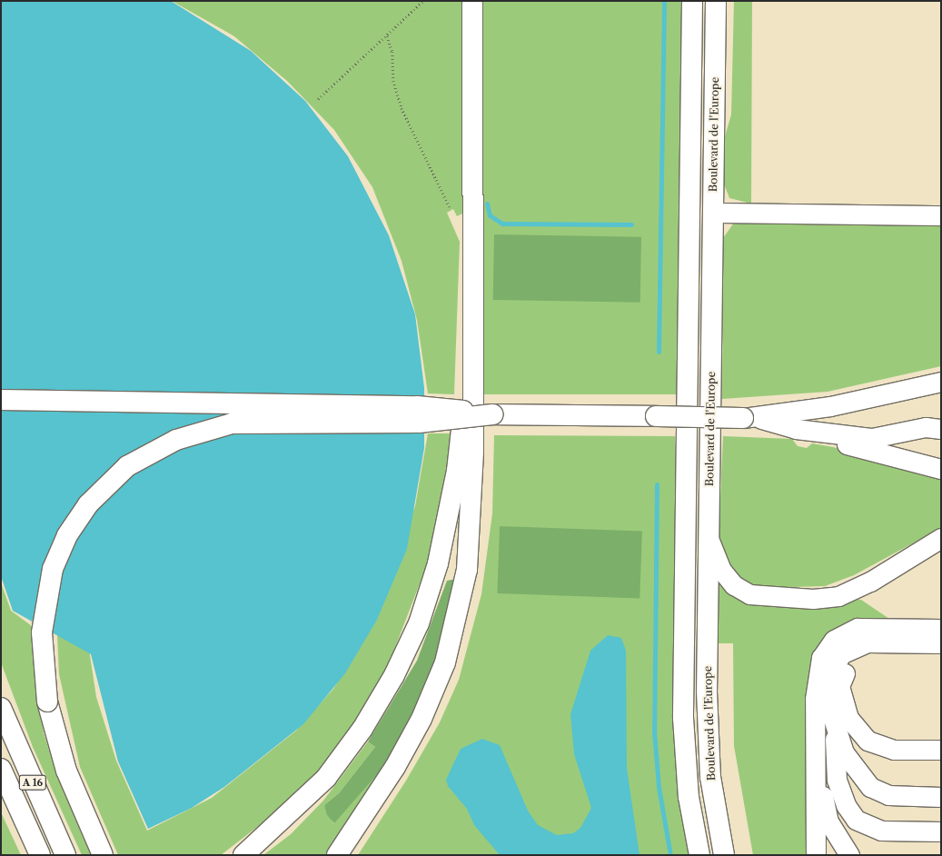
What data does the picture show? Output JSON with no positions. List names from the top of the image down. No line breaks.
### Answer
{"streets":{"main road":["Boulevard de l'Europe","A 16"]}}
